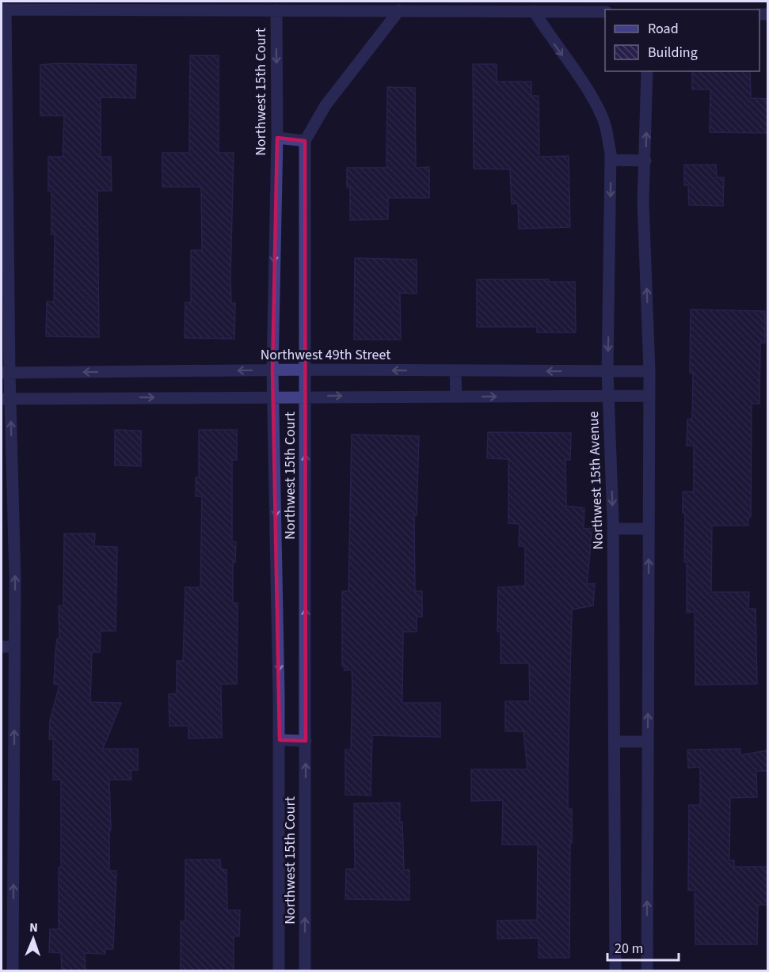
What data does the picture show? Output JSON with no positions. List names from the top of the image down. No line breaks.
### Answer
{"streets":{"street":["Northwest 15th Court","Northwest 49th Street","Northwest 15th Avenue"]},"crossings":[["Northwest 15th Court","Northwest 49th Street"],["Northwest 49th Street","Northwest 15th Avenue"]],"legend":["Road","Building"],"scale_bar":"20 m","north":"top"}
